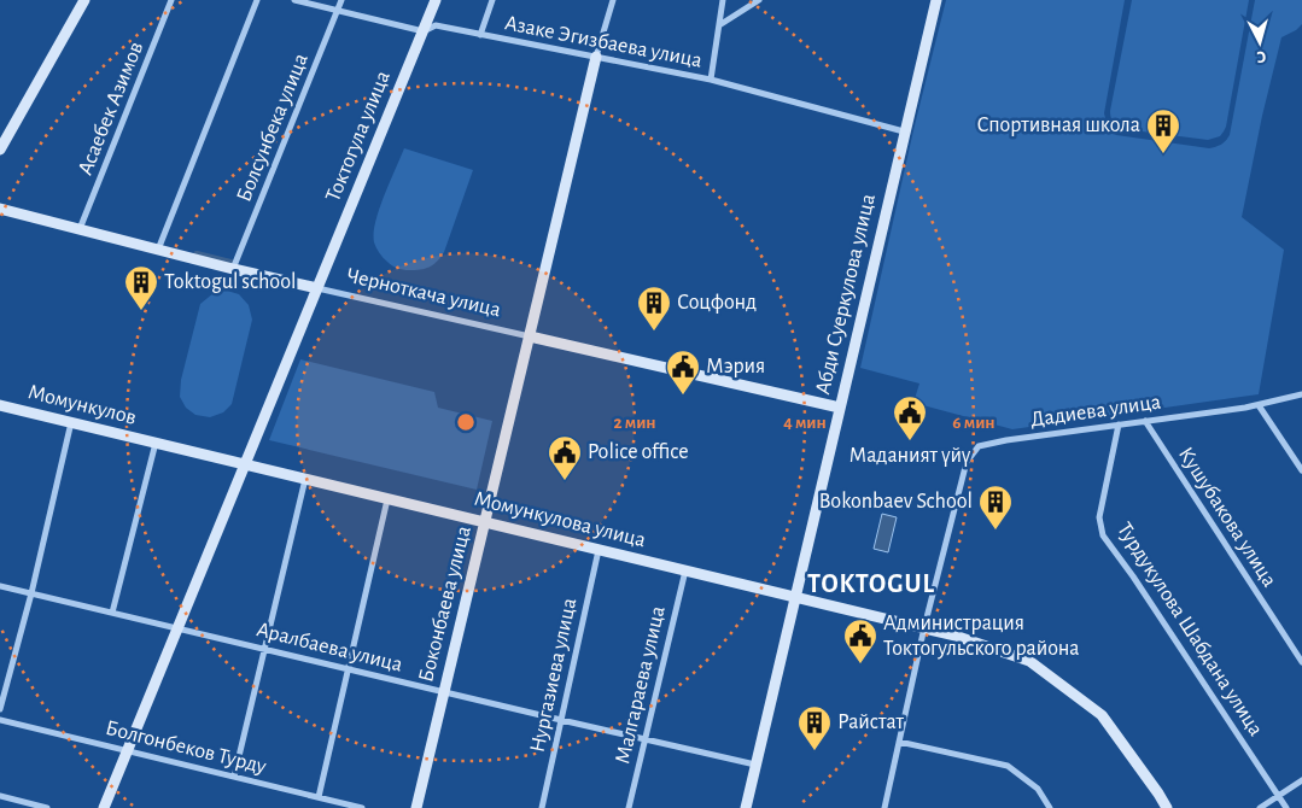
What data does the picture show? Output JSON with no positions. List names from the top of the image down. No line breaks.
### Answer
{"streets":{"street":["Азаке Эгизбаева улица","Асаебек Азимов","Болсунбека улица","Токтогула улица","Черноткача улица","Абди Суеркулова улица","Момункулов","Дадиева улица","Кушубакова улица","Момункулова улица","Боконбаева улица","Турдукулова Шабдана улица","Аралбаева улица","Нургазиева улица","Малгараева улица","Болгонбеков Турду"]},"crossings":[["Азаке Эгизбаева улица","Болсунбека улица"],["Азаке Эгизбаева улица","Токтогула улица"],["Азаке Эгизбаева улица","Абди Суеркулова улица"],["Азаке Эгизбаева улица","Боконбаева улица"],["Асаебек Азимов","Черноткача улица"],["Болсунбека улица","Черноткача улица"],["Токтогула улица","Черноткача улица"],["Токтогула улица","Момункулова улица"],["Токтогула улица","Аралбаева улица"],["Токтогула улица","Болгонбеков Турду"],["Черноткача улица","Абди Суеркулова улица"],["Черноткача улица","Боконбаева улица"],["Абди Суеркулова улица","Момункулова улица"],["Абди Суеркулова улица","Аралбаева улица"],["Момункулов","Момункулова улица"],["Дадиева улица","Кушубакова улица"],["Дадиева улица","Момункулова улица"],["Дадиева улица","Турдукулова Шабдана улица"],["Момункулова улица","Боконбаева улица"],["Момункулова улица","Нургазиева улица"],["Момункулова улица","Малгараева улица"],["Боконбаева улица","Аралбаева улица"],["Аралбаева улица","Нургазиева улица"],["Аралбаева улица","Малгараева улица"]],"districts":["TOKTOGUL"],"places":{"building":["Спортивная школа","Toktogul school","Соцфонд","Bokonbaev School","Райстат"],"public building":["Мэрия","Маданият үйү","Police office","Администрация Токтогульского района"]},"north":"bottom","rings":["2 мин","4 мин","6 мин"]}
